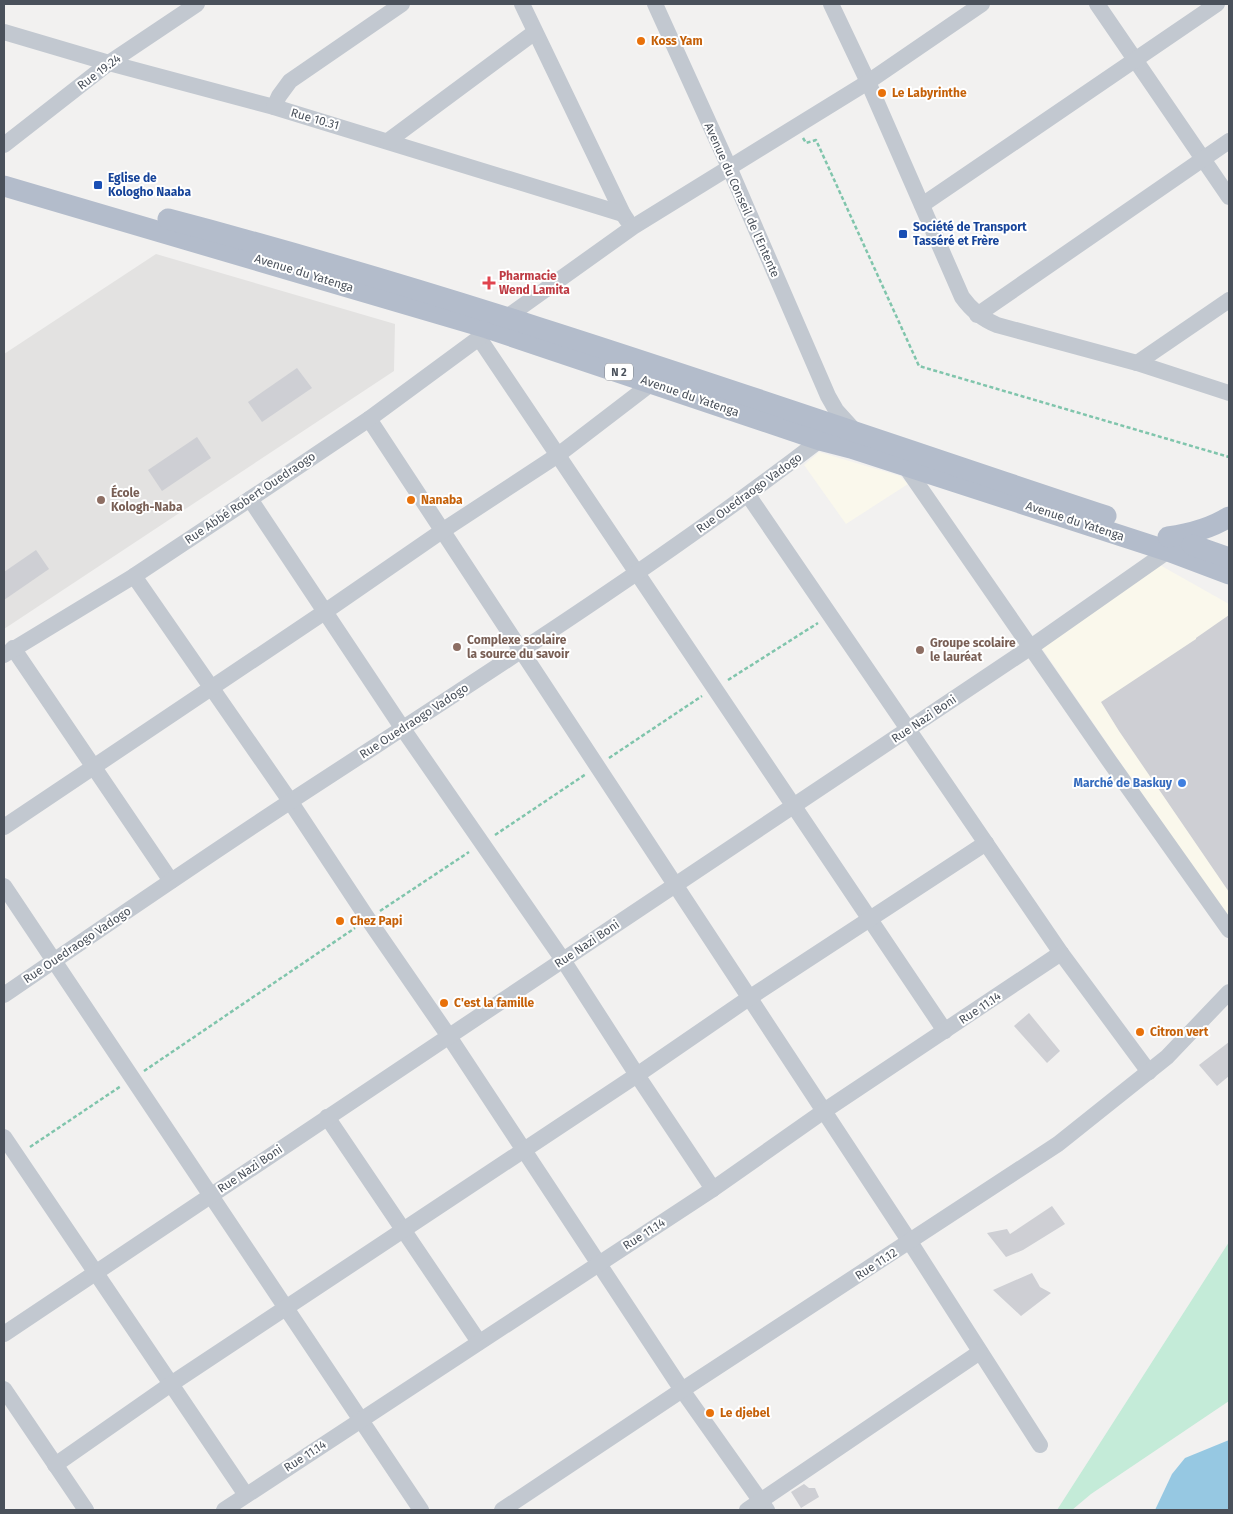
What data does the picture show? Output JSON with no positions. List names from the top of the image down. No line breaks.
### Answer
{"streets":{"main road":["Avenue du Yatenga","N 2"],"street":["Rue 19.24","Rue 10.31","Avenue du Conseil de l'Entente","Rue Ouedraogo Vadogo","Rue Abbé Robert Ouedraogo","Rue Nazi Boni","Rue 11.14","Rue 11.12"]},"crossings":[["Rue 19.24","Rue 10.31"],["Rue 10.31","Rue Abbé Robert Ouedraogo"],["Avenue du Conseil de l'Entente","Avenue du Yatenga"],["Avenue du Conseil de l'Entente","Rue Abbé Robert Ouedraogo"],["Avenue du Yatenga","Rue Ouedraogo Vadogo"],["Avenue du Yatenga","Rue Abbé Robert Ouedraogo"],["Avenue du Yatenga","Rue Nazi Boni"]],"places":{"other":["Koss Yam","Le Labyrinthe","École Kologh-Naba","Nanaba","Complexe scolaire la source du savoir","Groupe scolaire le lauréat","Marché de Baskuy","Chez Papi","C'est la famille","Citron vert","Le djebel"],"transit":["Eglise de Kologho Naaba","Société de Transport Tasséré et Frère"],"health":["Pharmacie Wend Lamita"]}}
